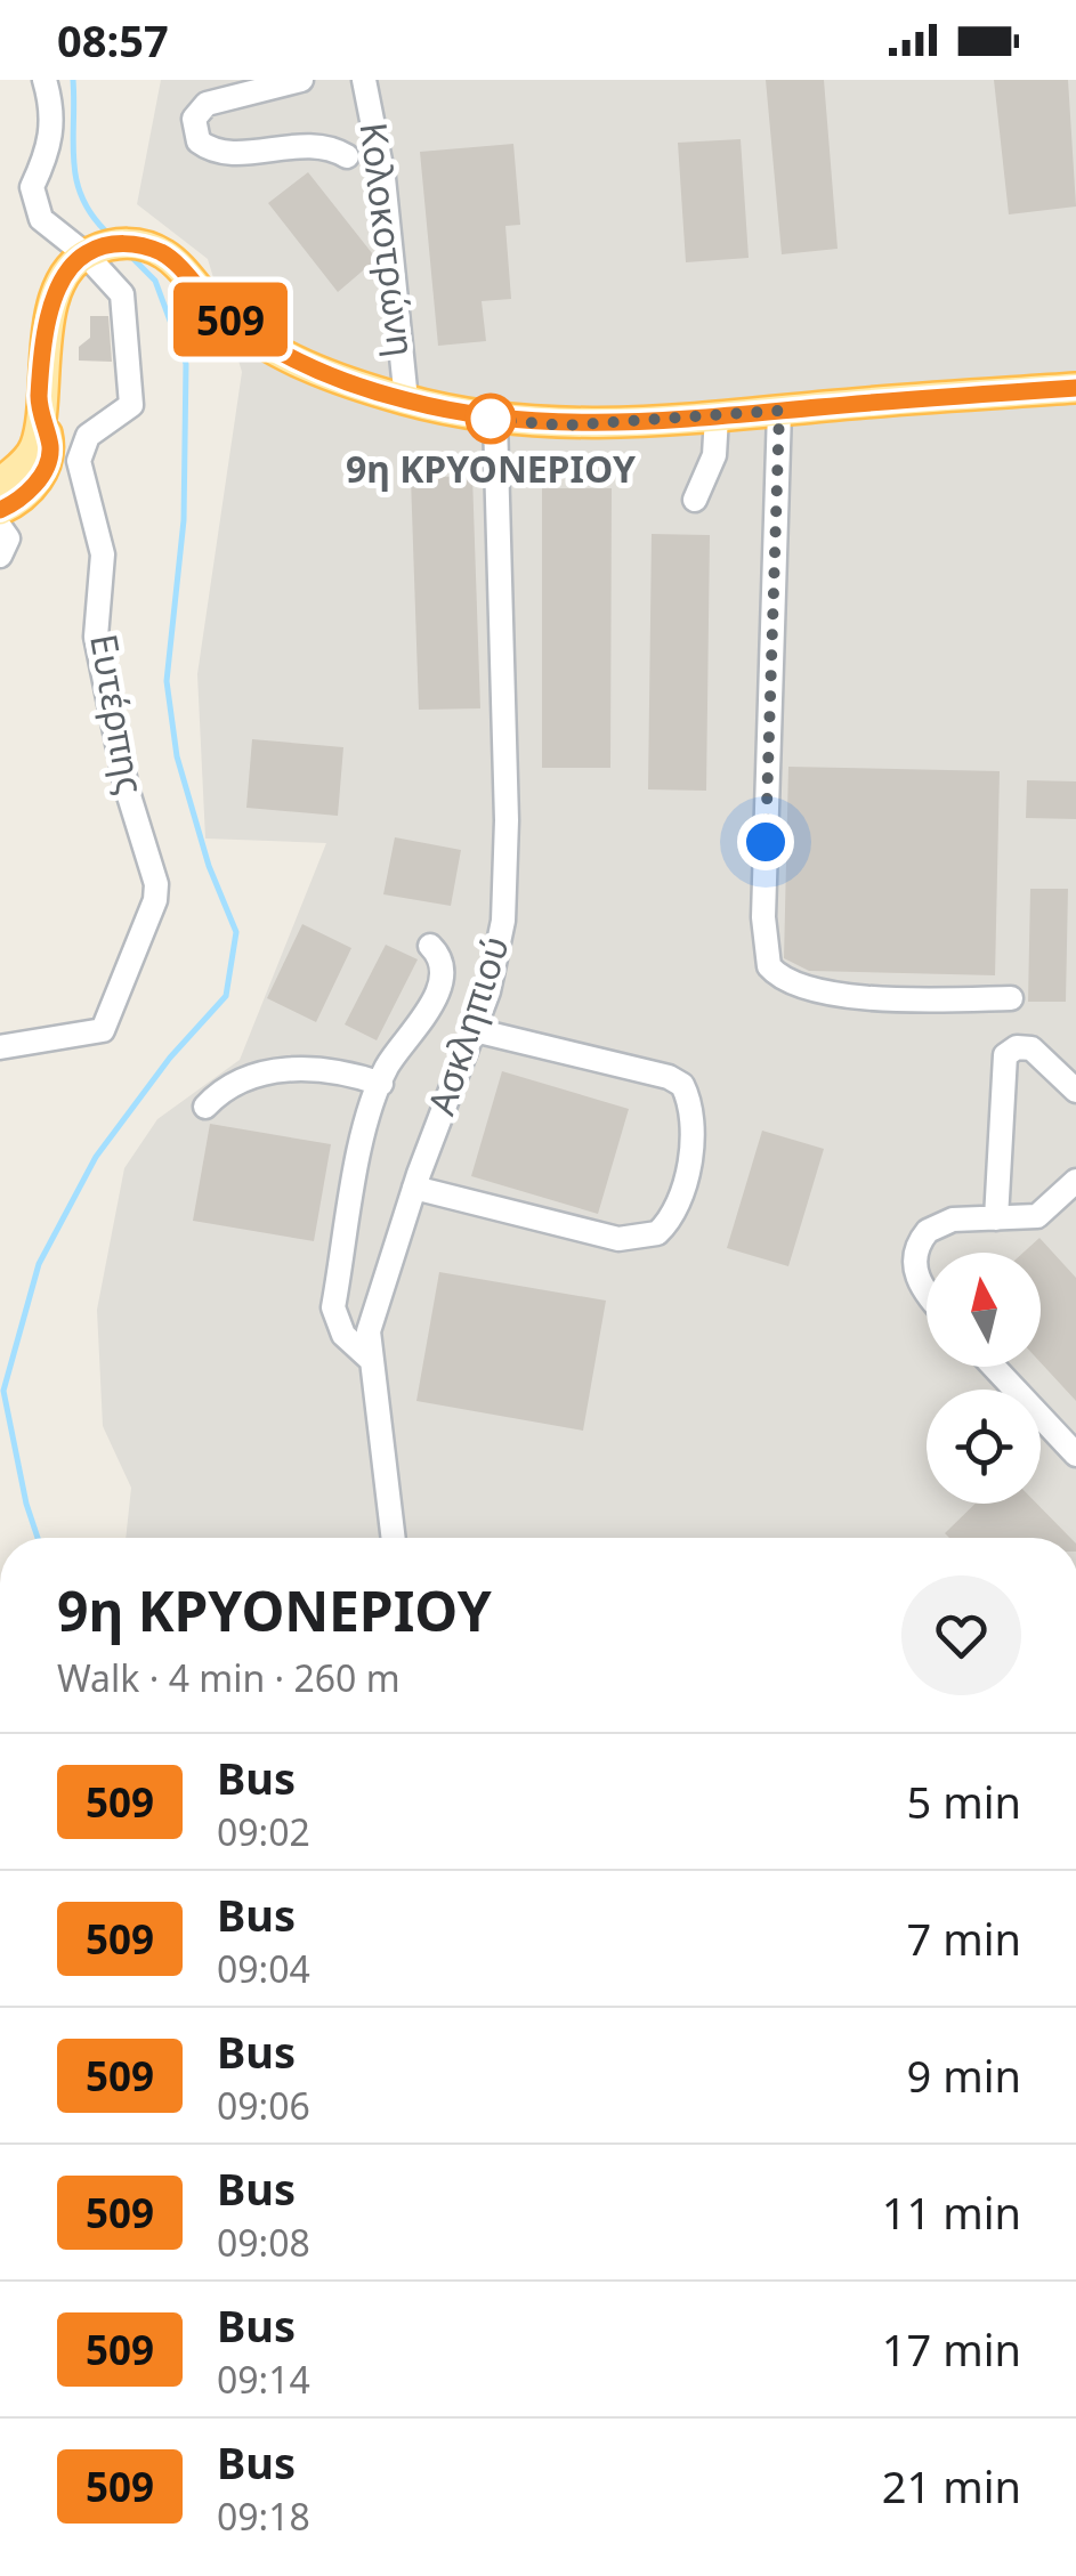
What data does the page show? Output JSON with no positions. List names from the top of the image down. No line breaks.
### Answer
{"streets":{"street":["Κολοκοτρώνη","Ευτέρπης","Ασκληπιού"]},"places":["9η ΚΡΥΟΝΕΡΙΟΥ"],"lines":["bus line 509"],"north":"top","page":{"status":"08:57","on_map":"509","heading":["9η ΚΡΥΟΝΕΡΙΟΥ","Walk · 4 min · 260 m"],"list":[{"mark":"509","name":"Bus","note":"09:02","value":"5 min"},{"mark":"509","name":"Bus","note":"09:04","value":"7 min"},{"mark":"509","name":"Bus","note":"09:06","value":"9 min"},{"mark":"509","name":"Bus","note":"09:08","value":"11 min"},{"mark":"509","name":"Bus","note":"09:14","value":"17 min"},{"mark":"509","name":"Bus","note":"09:18","value":"21 min"}]}}
